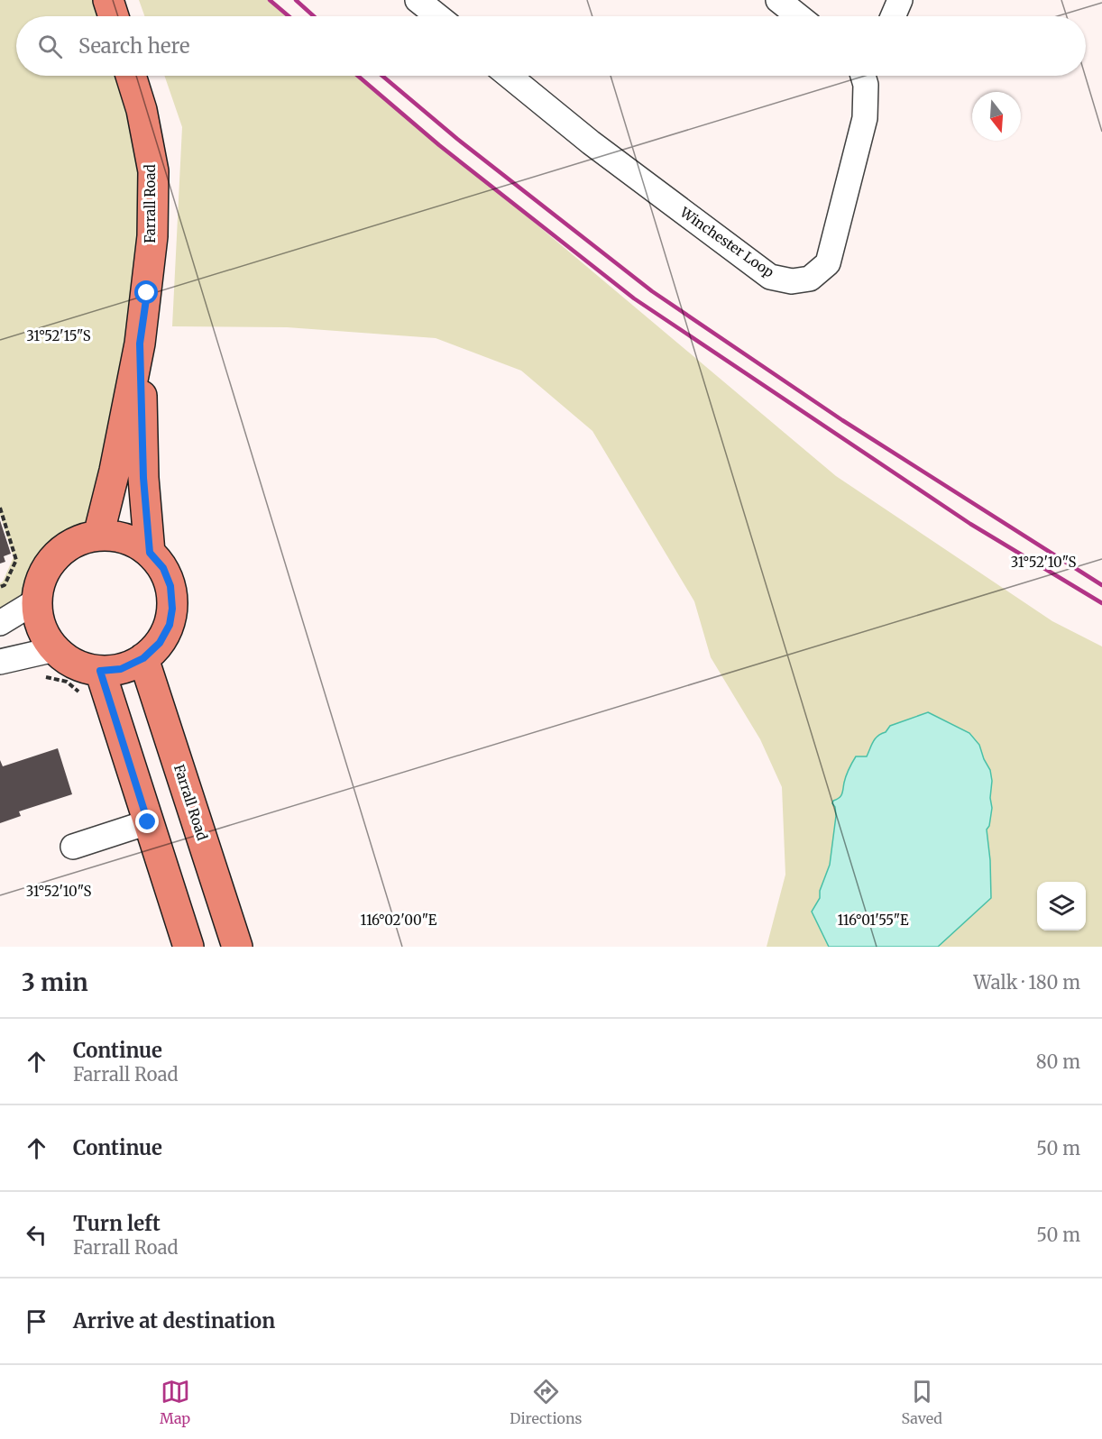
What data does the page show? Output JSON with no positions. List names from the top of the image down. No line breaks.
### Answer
{"streets":{"main road":["Farrall Road"],"street":["Winchester Loop"]},"north":"bottom","page":{"search":"Search here","heading":["3 min","Walk · 180 m"],"list":[["Continue","Farrall Road","80 m"],["Continue","50 m"],["Turn left","Farrall Road","50 m"],"Arrive at destination"],"nav":["Map","Directions","Saved"]},"coordinates":["31°52'15\"S","31°52'10\"S","116°02'00\"E","116°01'55\"E"]}
